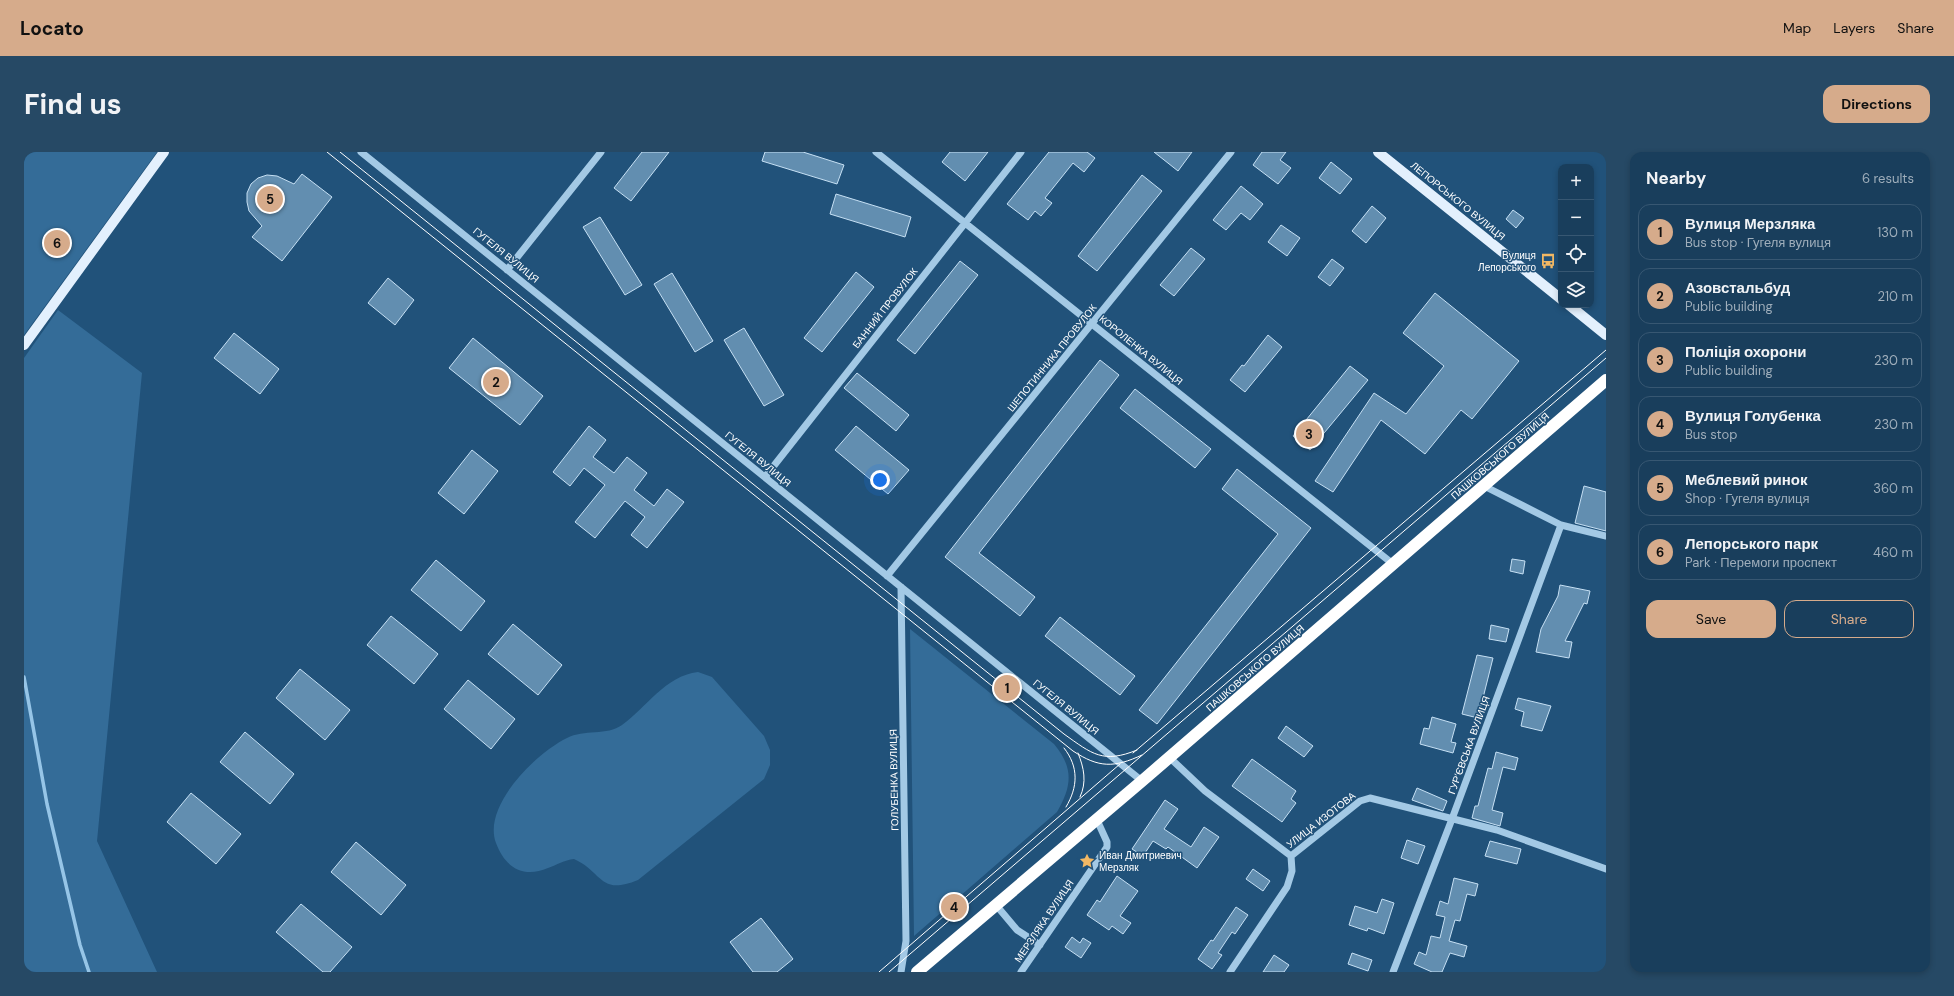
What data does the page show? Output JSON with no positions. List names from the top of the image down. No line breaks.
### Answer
{"streets":{"highway":["ПАШКОВСЬКОГО ВУЛИЦЯ"],"main road":["ЛЕПОРСЬКОГО ВУЛИЦЯ"],"street":["ГУГЕЛЯ ВУЛИЦЯ","БАННИЙ ПРОВУЛОК","КОРОЛЕНКА ВУЛИЦЯ","ШЕПОТИННИКА ПРОВУЛОК","ГУР’ЄВСЬКА ВУЛИЦЯ","ГОЛУБЕНКА ВУЛИЦЯ","УЛИЦА ИЗОТОВА","МЕРЗЛЯКА ВУЛИЦЯ"]},"crossings":[["ГУГЕЛЯ ВУЛИЦЯ","БАННИЙ ПРОВУЛОК"],["ГУГЕЛЯ ВУЛИЦЯ","ШЕПОТИННИКА ПРОВУЛОК"],["ГУГЕЛЯ ВУЛИЦЯ","ПАШКОВСЬКОГО ВУЛИЦЯ"],["ГУГЕЛЯ ВУЛИЦЯ","ГОЛУБЕНКА ВУЛИЦЯ"],["БАННИЙ ПРОВУЛОК","КОРОЛЕНКА ВУЛИЦЯ"],["КОРОЛЕНКА ВУЛИЦЯ","ШЕПОТИННИКА ПРОВУЛОК"],["КОРОЛЕНКА ВУЛИЦЯ","ПАШКОВСЬКОГО ВУЛИЦЯ"],["ПАШКОВСЬКОГО ВУЛИЦЯ","УЛИЦА ИЗОТОВА"],["ПАШКОВСЬКОГО ВУЛИЦЯ","МЕРЗЛЯКА ВУЛИЦЯ"],["ГУР’ЄВСЬКА ВУЛИЦЯ","УЛИЦА ИЗОТОВА"]],"places":{"bus stop":["Вулиця Лепорського"],"place":["Иван Дмитриевич Мерзляк"]},"page":{"header":"Locato","nav":["Map","Layers","Share"],"buttons":["Directions",["Save","Share"]],"title":"Find us","heading":["Nearby","6 results"],"map_buttons":["+","−"],"pins":["5","6","2","3","1","4"],"list":[{"mark":"1","name":"Вулиця Мерзляка","note":"Bus stop · Гугеля вулиця","value":"130 m"},{"mark":"2","name":"Азовстальбуд","note":"Public building","value":"210 m"},{"mark":"3","name":"Поліція охорони","note":"Public building","value":"230 m"},{"mark":"4","name":"Вулиця Голубенка","note":"Bus stop","value":"230 m"},{"mark":"5","name":"Меблевий ринок","note":"Shop · Гугеля вулиця","value":"360 m"},{"mark":"6","name":"Лепорського парк","note":"Park · Перемоги проспект","value":"460 m"}]}}
